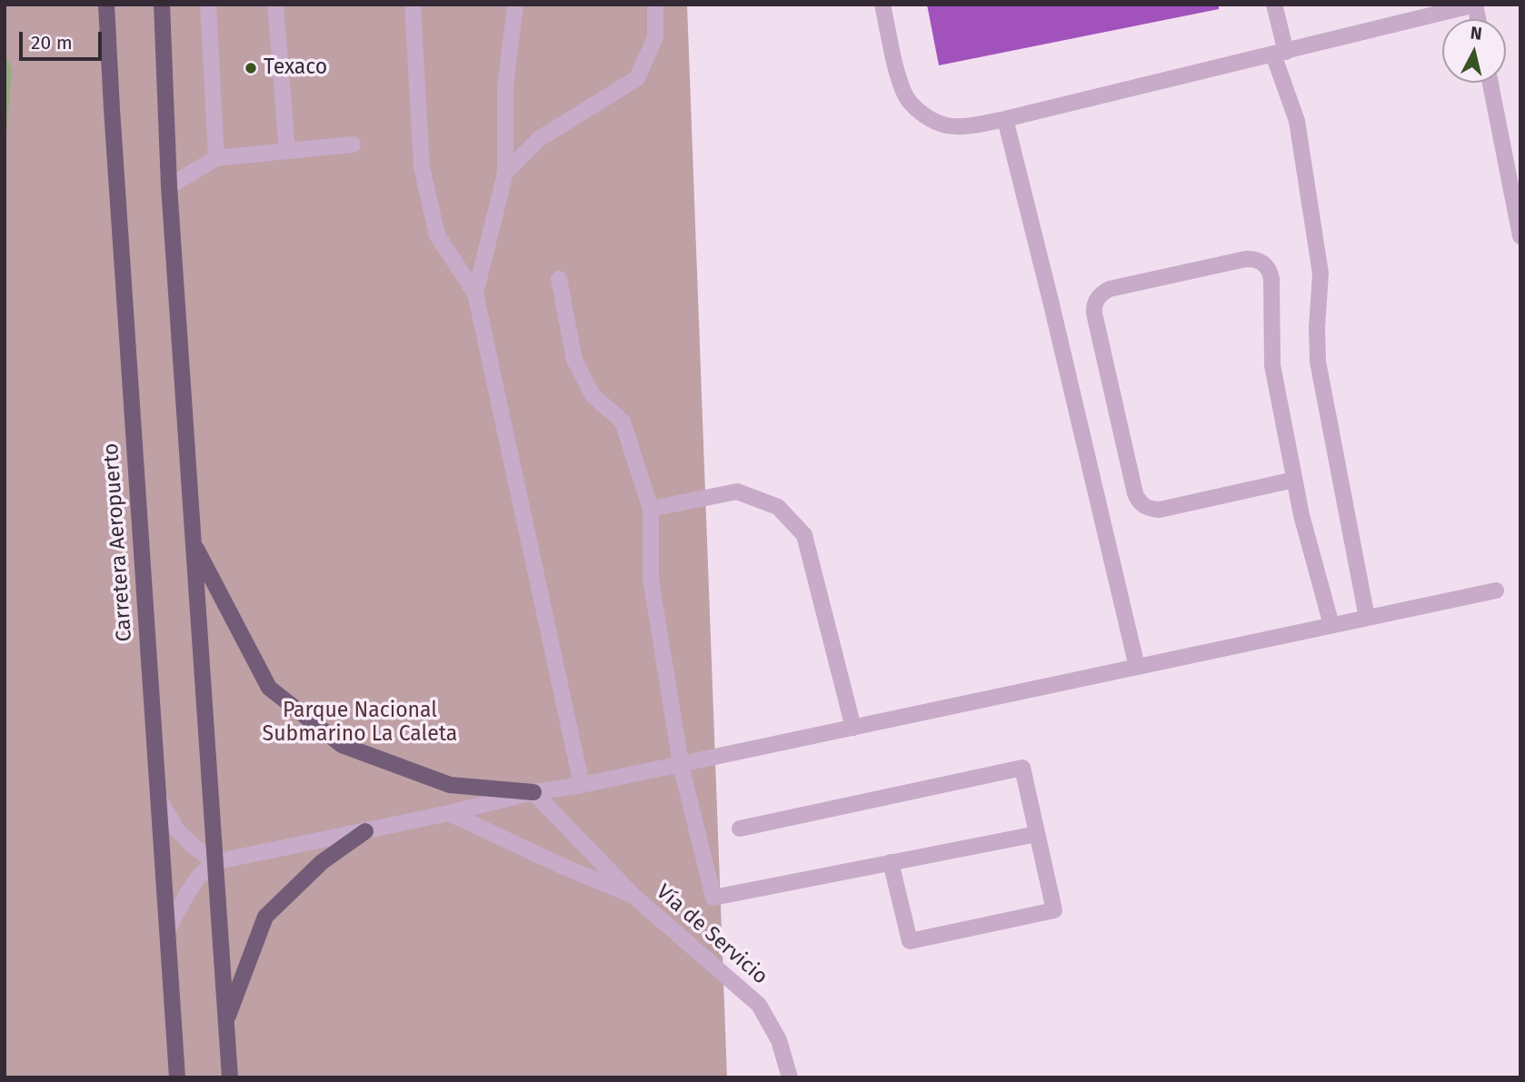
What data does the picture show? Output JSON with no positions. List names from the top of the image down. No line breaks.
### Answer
{"streets":{"main road":["Carretera Aeropuerto"],"lane":["Vía de Servicio"]},"parks":["Parque Nacional Submarino La Caleta"],"places":["Texaco"],"scale_bar":"20 m","north":"top"}
